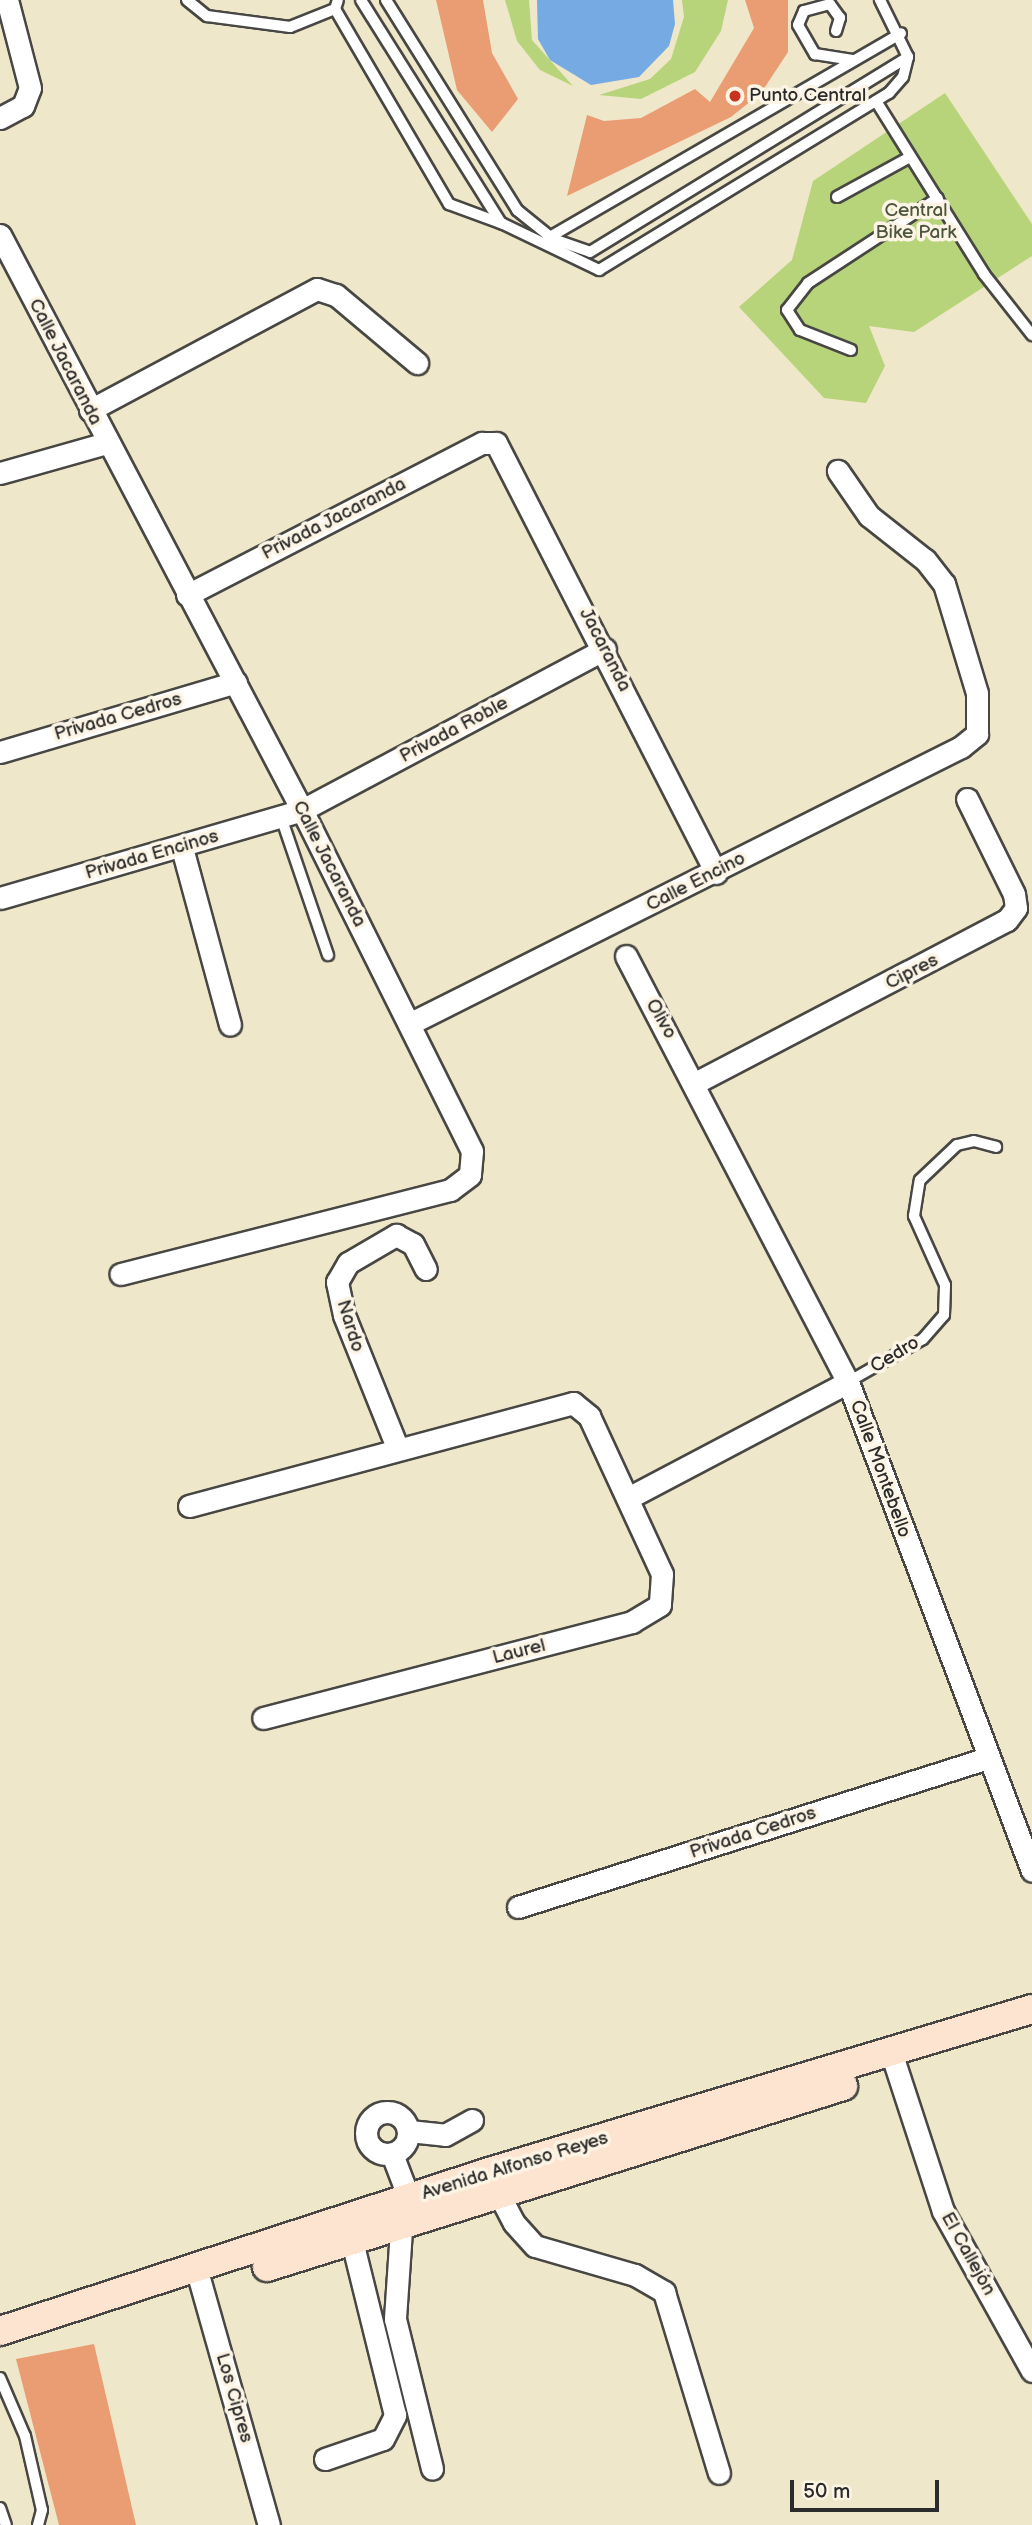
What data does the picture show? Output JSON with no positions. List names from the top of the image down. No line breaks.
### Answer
{"streets":{"main road":["Avenida Alfonso Reyes"],"street":["Calle Jacaranda","Privada Jacaranda","Jacaranda","Privada Cedros","Privada Roble","Privada Encinos","Calle Encino","Cipres","Olivo","Nardo","Cedro","Calle Montebello","Laurel","El Callejón","Los Cipres"]},"crossings":[["Calle Jacaranda","Privada Jacaranda"],["Calle Jacaranda","Privada Cedros"],["Calle Jacaranda","Privada Roble"],["Calle Jacaranda","Privada Encinos"],["Calle Jacaranda","Calle Encino"],["Privada Jacaranda","Jacaranda"],["Jacaranda","Privada Roble"],["Jacaranda","Calle Encino"],["Privada Cedros","Calle Montebello"],["Privada Roble","Privada Encinos"],["Cipres","Olivo"],["Cipres","Calle Montebello"],["Olivo","Calle Montebello"],["Nardo","Laurel"],["Cedro","Calle Montebello"],["Cedro","Laurel"],["Avenida Alfonso Reyes","El Callejón"],["Avenida Alfonso Reyes","Los Cipres"]],"parks":["Central Bike Park"],"places":["Punto Central"],"scale_bar":"50 m"}
